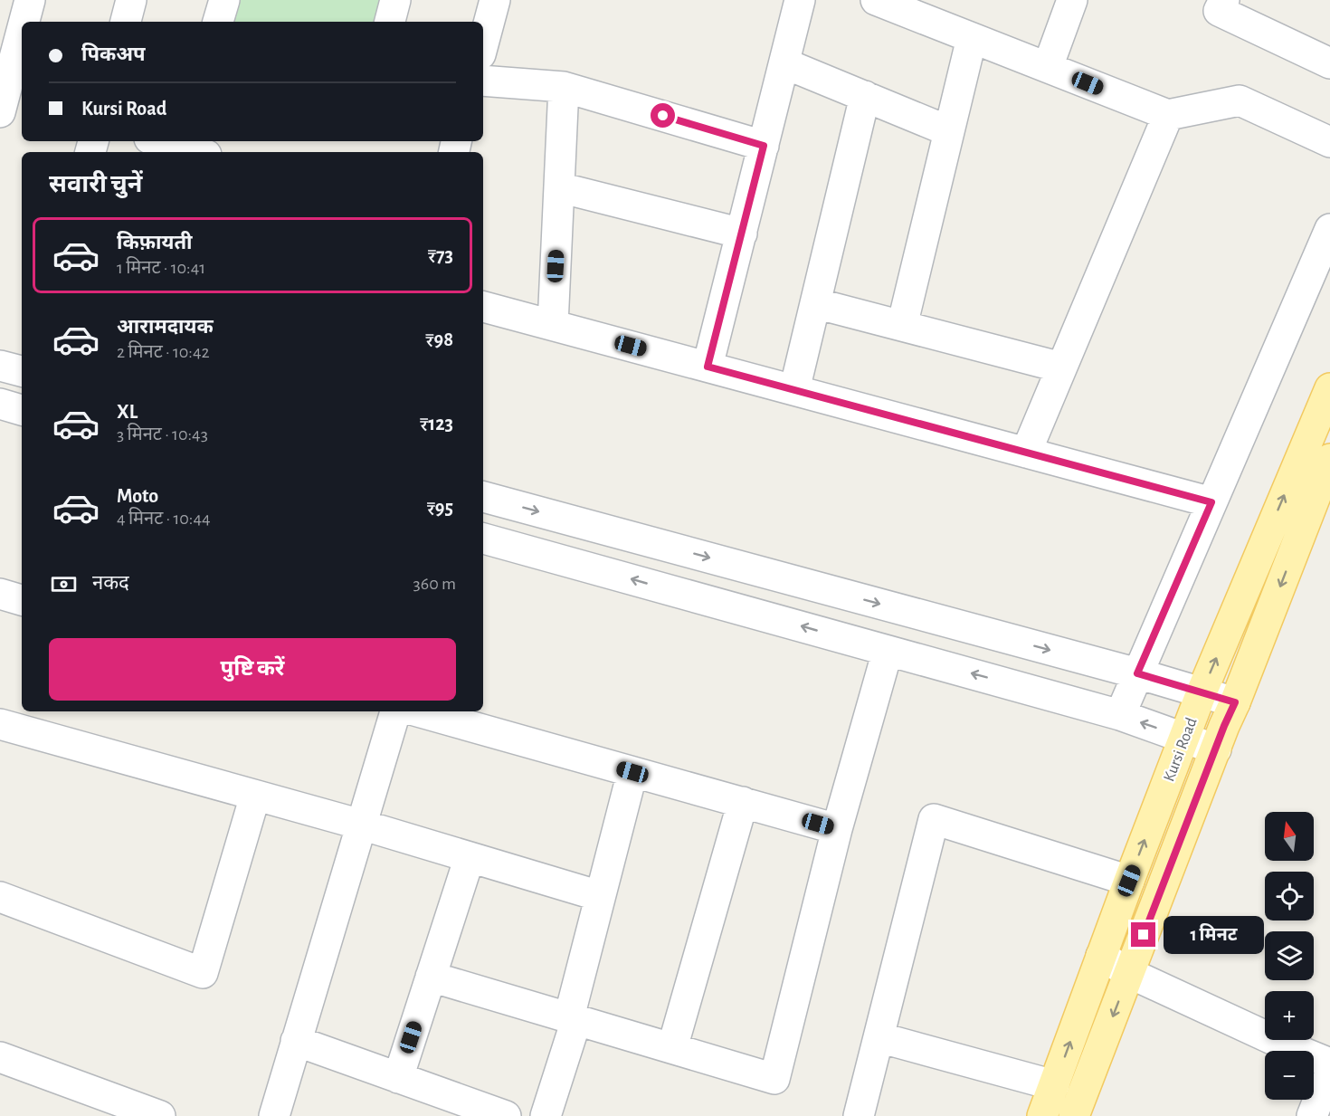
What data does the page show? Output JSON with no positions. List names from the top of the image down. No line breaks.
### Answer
{"streets":{"main road":["Kursi Road"]},"north":"top","page":{"banner":["पिकअप","Kursi Road"],"heading":"सवारी चुनें","list":[{"name":"किफ़ायती","note":"1 मिनट · 10:41","value":"₹73"},{"name":"आरामदायक","note":"2 मिनट · 10:42","value":"₹98"},{"name":"XL","note":"3 मिनट · 10:43","value":"₹123"},{"name":"Moto","note":"4 मिनट · 10:44","value":"₹95"}],"pay":["नकद","360 m"],"buttons":"पुष्टि करें","map_buttons":["+","−"],"bubble":"1 मिनट"}}
